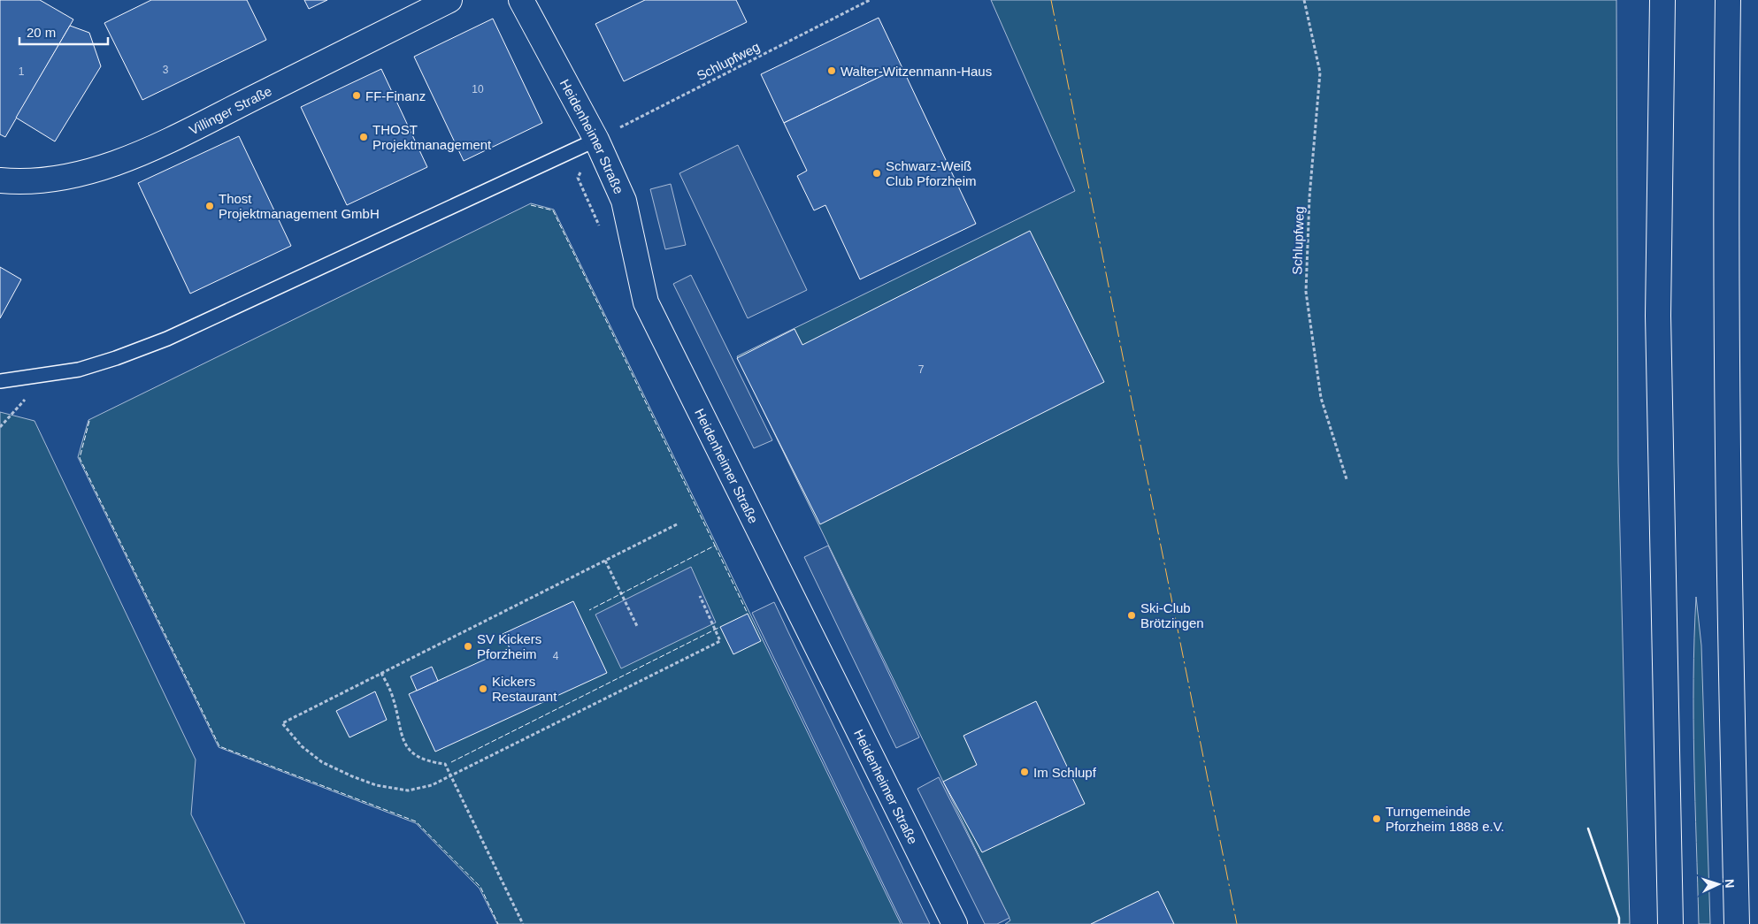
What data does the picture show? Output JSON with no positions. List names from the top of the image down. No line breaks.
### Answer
{"streets":{"main road":["Villinger Straße","Heidenheimer Straße"],"path":["Schlupfweg"]},"crossings":[["Schlupfweg","Heidenheimer Straße"]],"places":["Walter-Witzenmann-Haus","FF-Finanz","THOST Projektmanagement","Schwarz-Weiß Club Pforzheim","Thost Projektmanagement GmbH","Ski-Club Brötzingen","SV Kickers Pforzheim","Kickers Restaurant","Im Schlupf","Turngemeinde Pforzheim 1888 e.V."],"house_numbers":["3","1","10","7","4"],"scale_bar":"20 m","north":"right"}
